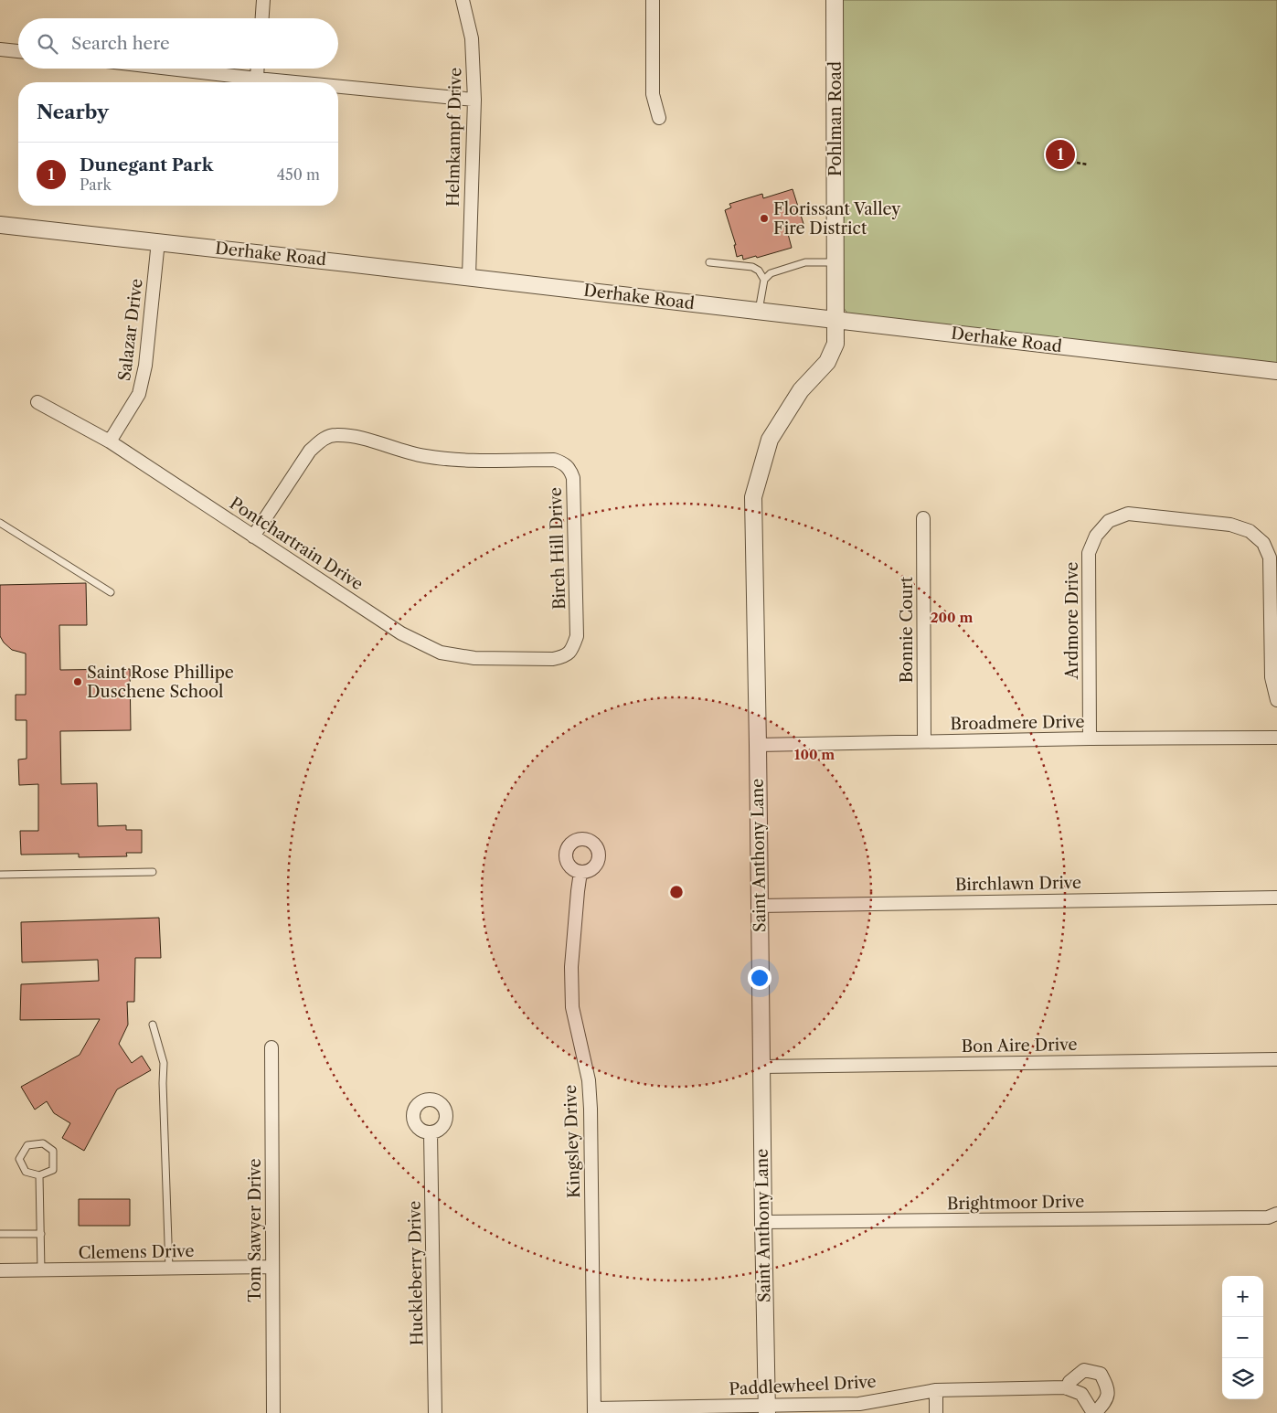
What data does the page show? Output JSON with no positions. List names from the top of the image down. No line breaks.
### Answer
{"streets":{"street":["Pohlman Road","Helmkampf Drive","Derhake Road","Salazar Drive","Pontchartrain Drive","Birch Hill Drive","Ardmore Drive","Bonnie Court","Broadmere Drive","Saint Anthony Lane","Birchlawn Drive","Bon Aire Drive","Kingsley Drive","Brightmoor Drive","Tom Sawyer Drive","Clemens Drive","Huckleberry Drive","Paddlewheel Drive"]},"crossings":[["Pohlman Road","Derhake Road"],["Pohlman Road","Saint Anthony Lane"],["Helmkampf Drive","Derhake Road"],["Derhake Road","Salazar Drive"],["Derhake Road","Saint Anthony Lane"],["Salazar Drive","Pontchartrain Drive"],["Pontchartrain Drive","Birch Hill Drive"],["Ardmore Drive","Broadmere Drive"],["Bonnie Court","Broadmere Drive"],["Broadmere Drive","Saint Anthony Lane"],["Saint Anthony Lane","Birchlawn Drive"],["Saint Anthony Lane","Bon Aire Drive"],["Saint Anthony Lane","Brightmoor Drive"],["Saint Anthony Lane","Paddlewheel Drive"],["Kingsley Drive","Paddlewheel Drive"],["Tom Sawyer Drive","Clemens Drive"]],"places":["Florissant Valley Fire District","Saint Rose Phillipe Duschene School"],"page":{"search":"Search here","heading":"Nearby","pins":"1","list":[{"mark":"1","name":"Dunegant Park","note":"Park","value":"450 m"}],"map_buttons":["+","−"]},"rings":["200 m","100 m"]}
